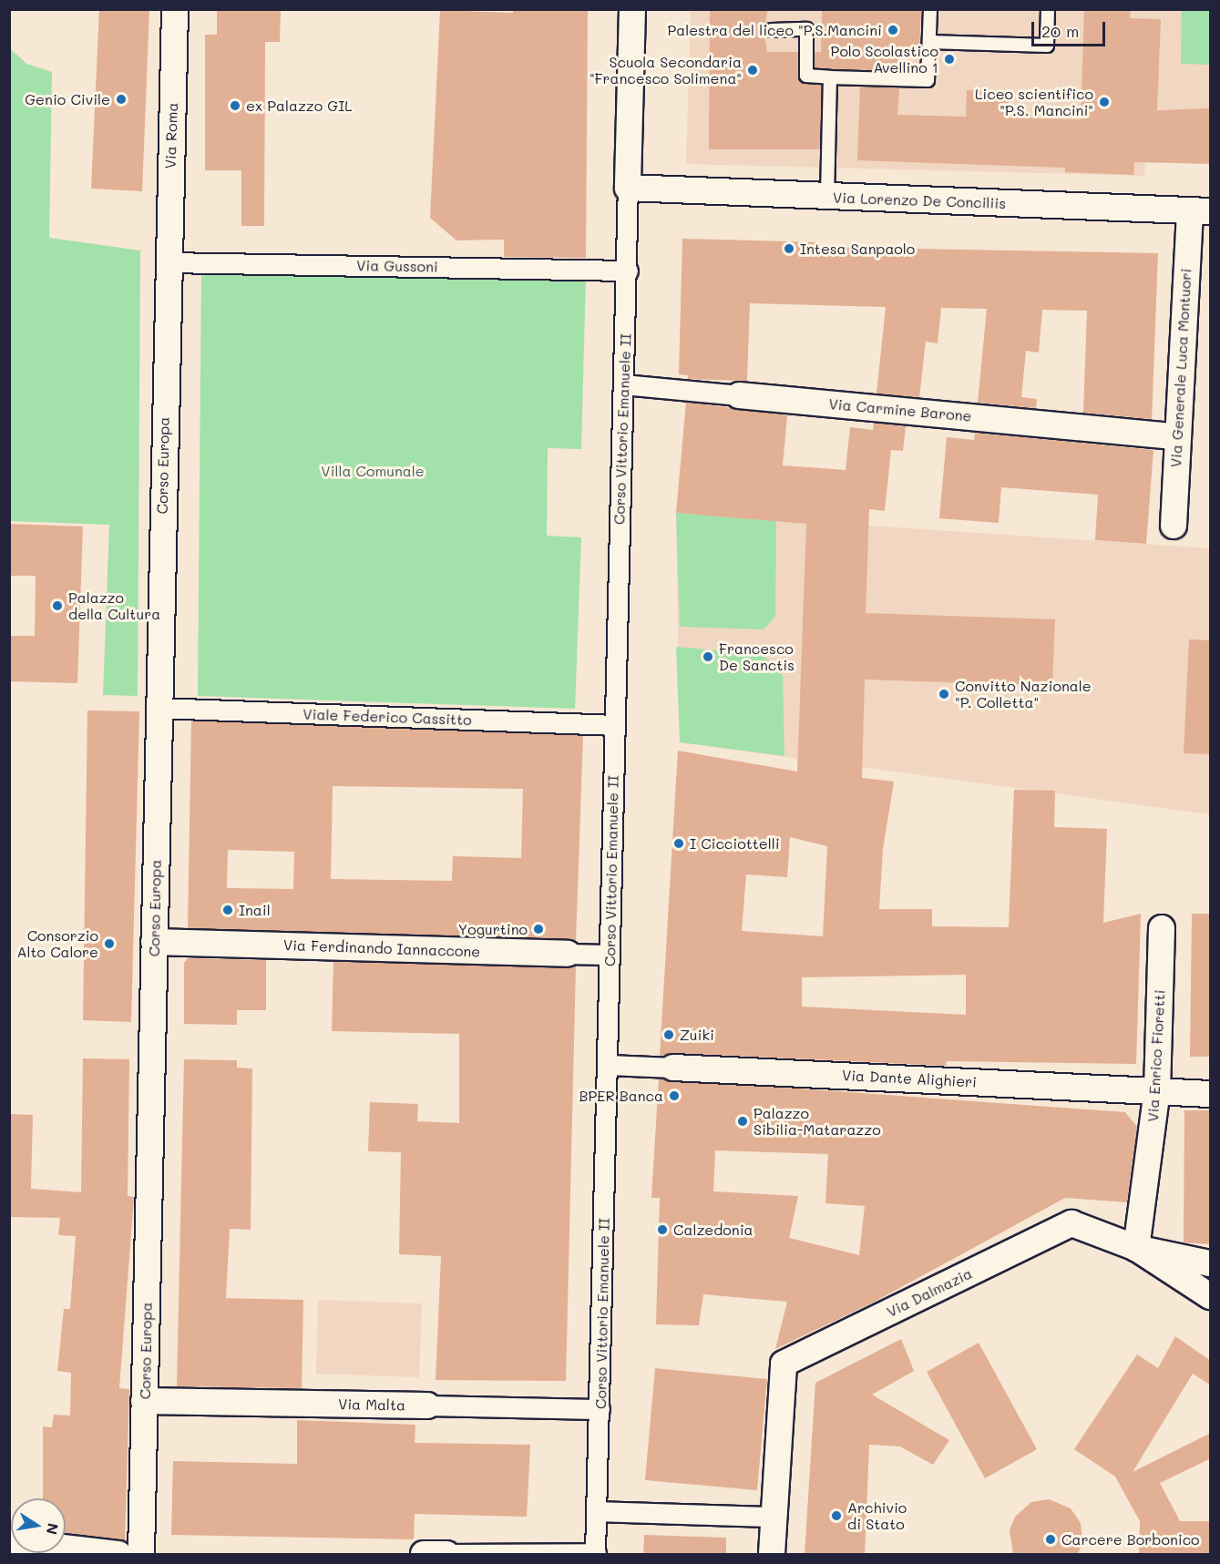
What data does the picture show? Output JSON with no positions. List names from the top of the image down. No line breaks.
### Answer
{"streets":{"street":["Via Roma","Via Lorenzo De Conciliis","Via Gussoni","Via Generale Luca Montuori","Via Carmine Barone","Corso Vittorio Emanuele II","Corso Europa","Viale Federico Cassitto","Via Ferdinando Iannaccone","Via Enrico Fioretti","Via Dante Alighieri","Via Dalmazia","Via Malta"]},"crossings":[["Via Roma","Via Gussoni"],["Via Roma","Corso Europa"],["Via Lorenzo De Conciliis","Via Generale Luca Montuori"],["Via Lorenzo De Conciliis","Corso Vittorio Emanuele II"],["Via Gussoni","Corso Vittorio Emanuele II"],["Via Gussoni","Corso Europa"],["Via Generale Luca Montuori","Via Carmine Barone"],["Via Carmine Barone","Corso Vittorio Emanuele II"],["Corso Vittorio Emanuele II","Viale Federico Cassitto"],["Corso Vittorio Emanuele II","Via Ferdinando Iannaccone"],["Corso Vittorio Emanuele II","Via Dante Alighieri"],["Corso Vittorio Emanuele II","Via Malta"],["Corso Europa","Viale Federico Cassitto"],["Corso Europa","Via Ferdinando Iannaccone"],["Corso Europa","Via Malta"],["Via Enrico Fioretti","Via Dante Alighieri"],["Via Enrico Fioretti","Via Dalmazia"]],"parks":["Villa Comunale"],"places":["Palestra del liceo \"P.S.Mancini","Polo Scolastico Avellino 1","Scuola Secondaria \"Francesco Solimena\"","Genio Civile","Liceo scientifico \"P.S. Mancini\"","ex Palazzo GIL","Intesa Sanpaolo","Palazzo della Cultura","Francesco De Sanctis","Convitto Nazionale \"P. Colletta\"","I Cicciottelli","Inail","Yogurtino","Consorzio Alto Calore","Zuiki","BPER Banca","Palazzo Sibilia-Matarazzo","Calzedonia","Archivio di Stato","Carcere Borbonico"],"scale_bar":"20 m","north":"right"}
